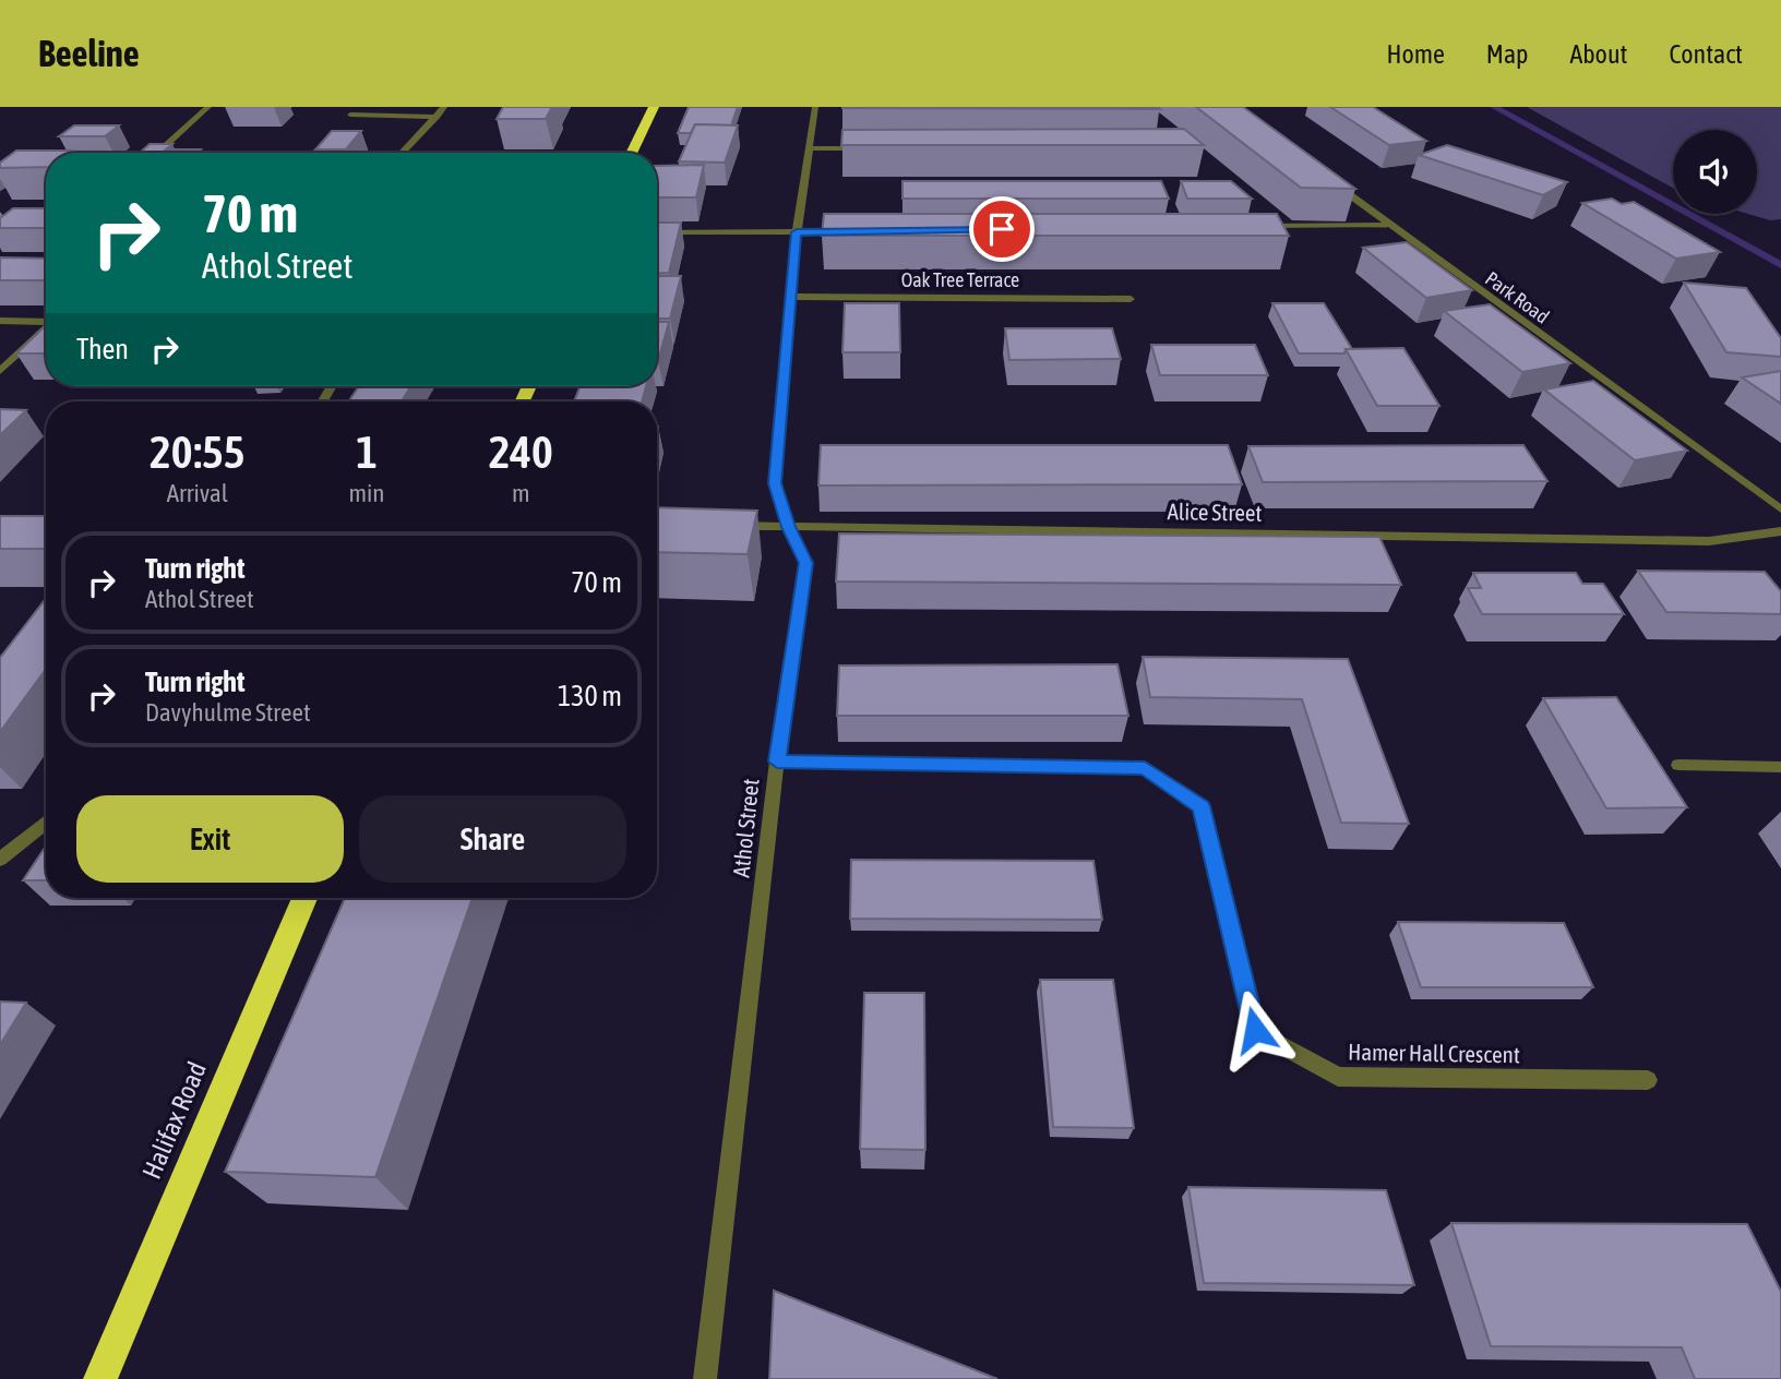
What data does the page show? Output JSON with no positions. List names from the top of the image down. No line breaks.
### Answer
{"streets":{"highway":["Halifax Road"],"street":["Oak Tree Terrace","Park Road","Alice Street","Athol Street","Hamer Hall Crescent"]},"crossings":[["Oak Tree Terrace","Athol Street"],["Alice Street","Athol Street"],["Athol Street","Hamer Hall Crescent"]],"page":{"header":"Beeline","nav":["Home","Map","About","Contact"],"turn":["70 m","Athol Street"],"then":"Then","eta":["20:55","Arrival","1","min","240","m"],"list":[{"name":"Turn right","note":"Athol Street","value":"70 m"},{"name":"Turn right","note":"Davyhulme Street","value":"130 m"}],"buttons":["Exit","Share"]}}
